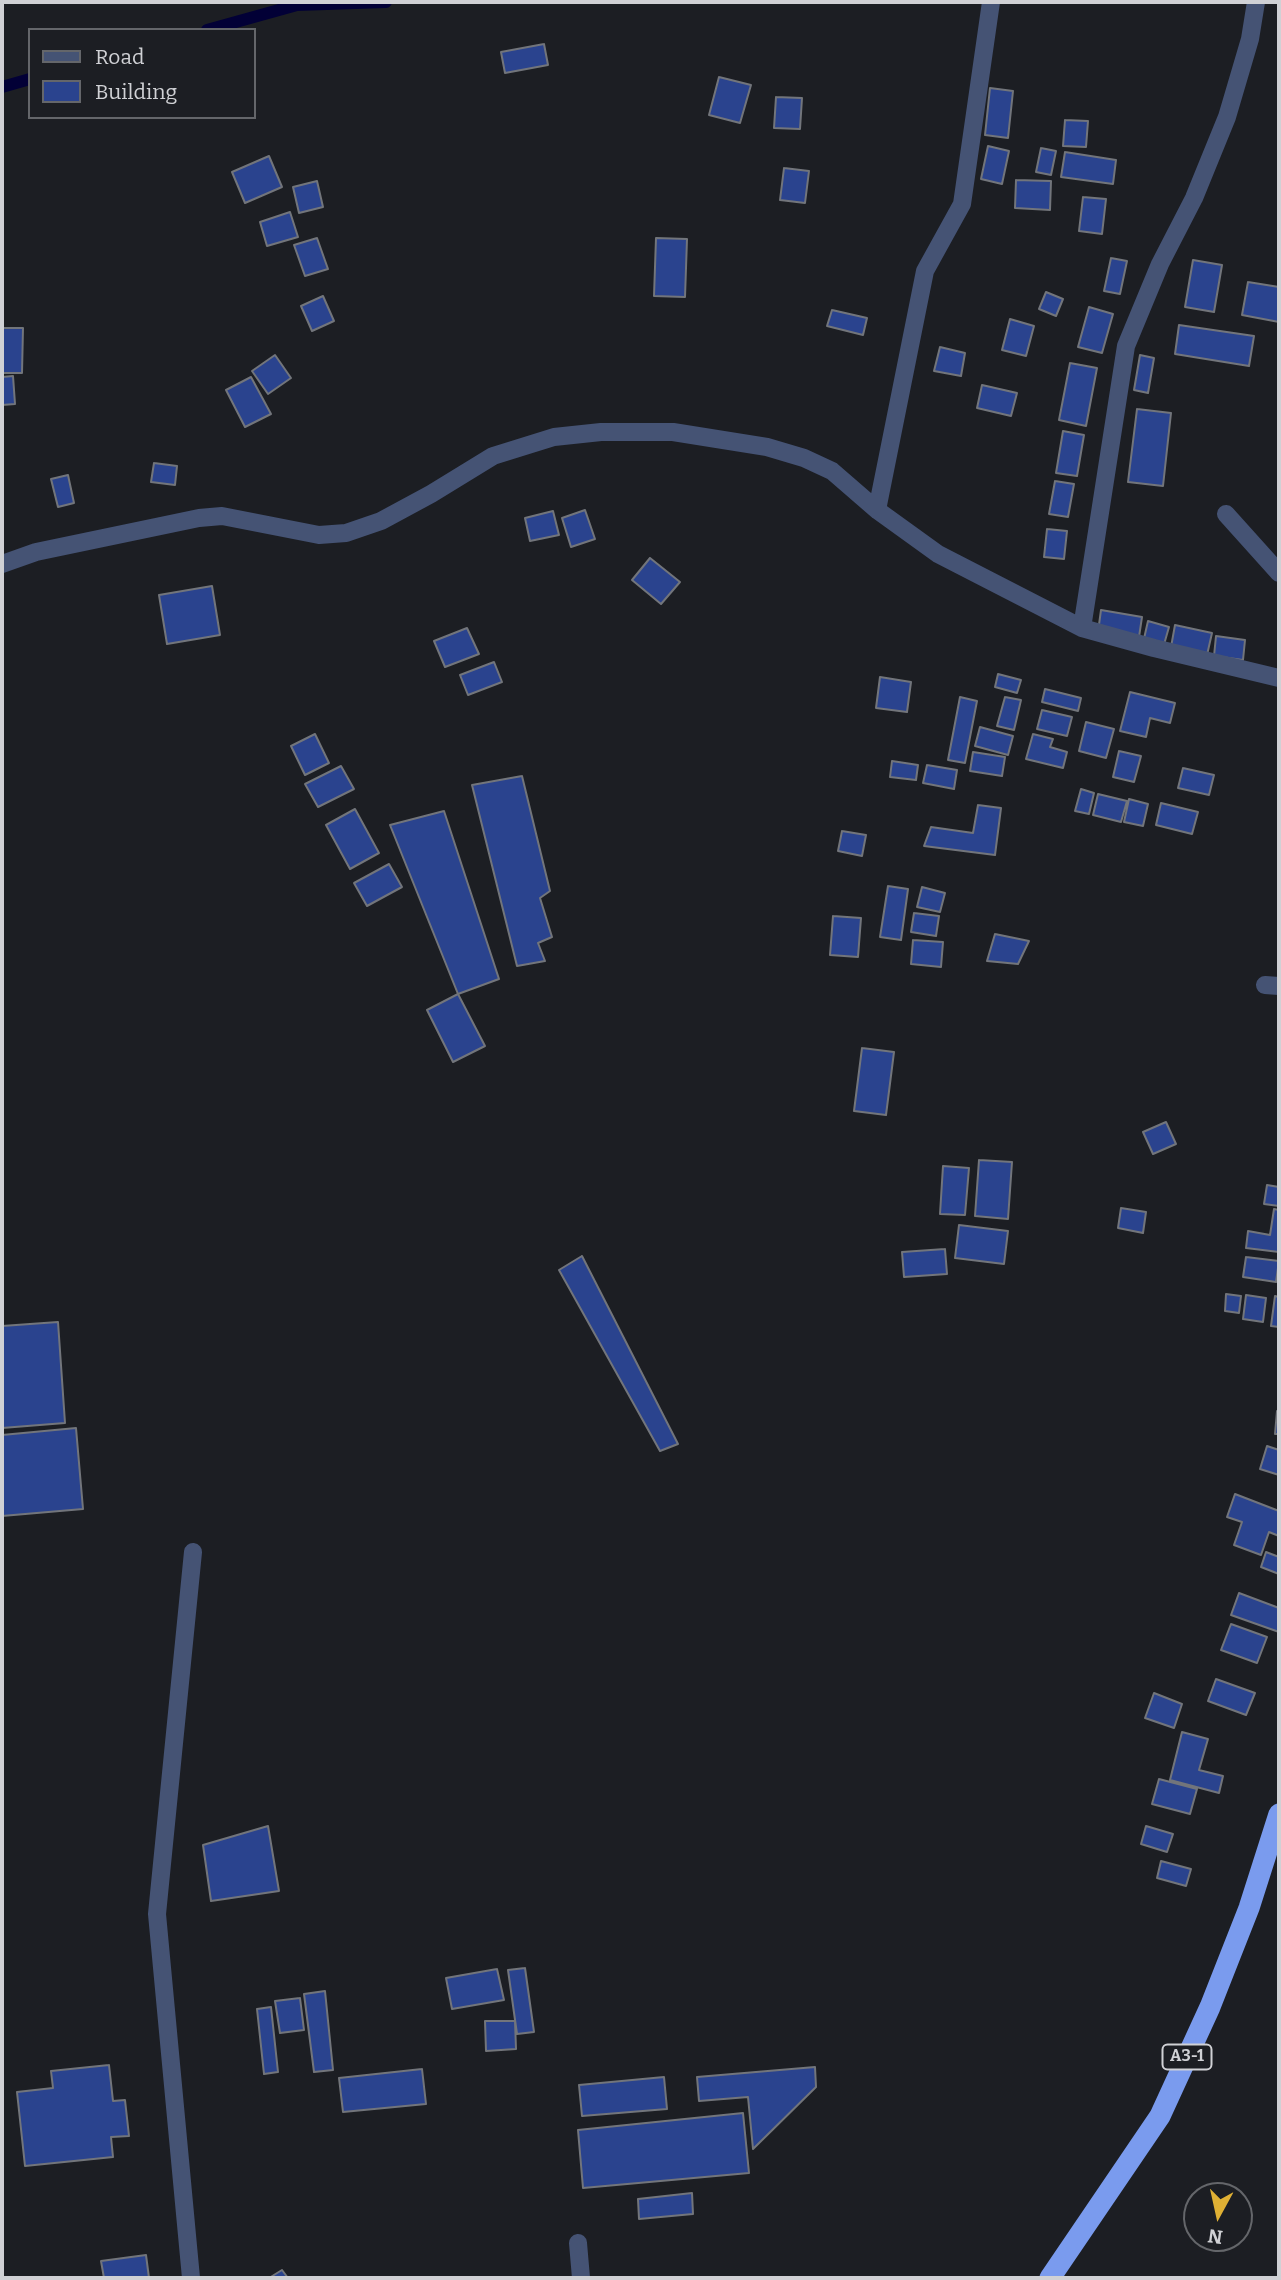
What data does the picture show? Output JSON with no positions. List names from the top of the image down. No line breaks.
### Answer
{"streets":{"highway":["A3-1"]},"legend":["Road","Building"],"north":"bottom"}
